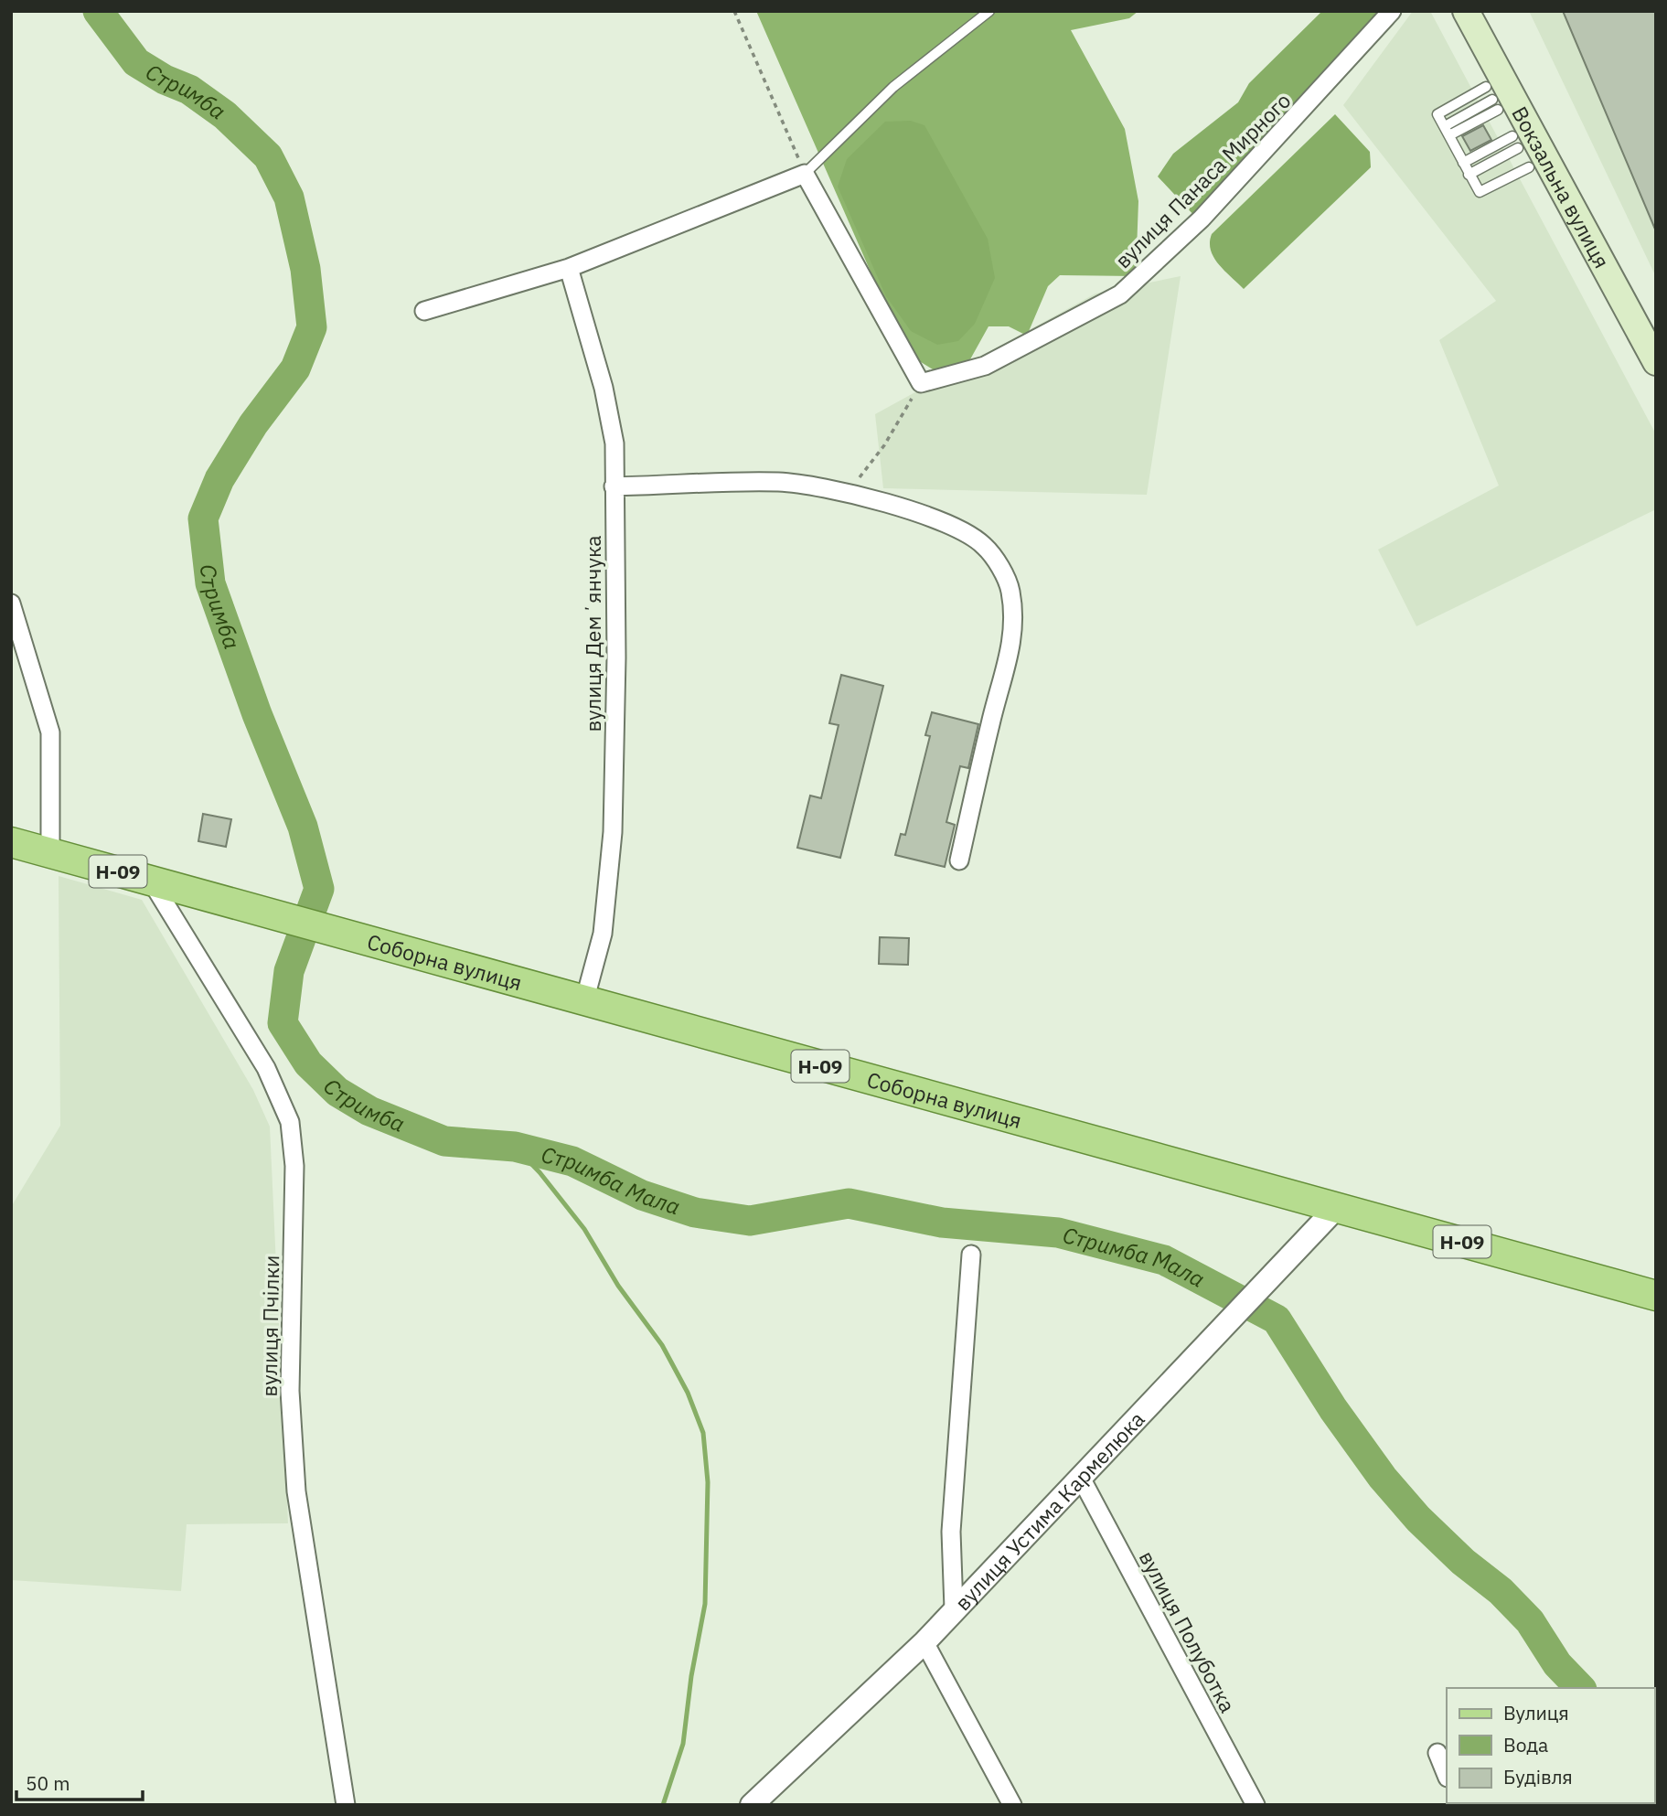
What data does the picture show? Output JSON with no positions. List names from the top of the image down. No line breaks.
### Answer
{"streets":{"main road":["Вокзальна вулиця","Н-09","Соборна вулиця"],"street":["вулиця Панаса Мирного","вулиця Демʼянчука","вулиця Пчілки","вулиця Устима Кармелюка","вулиця Полуботка"]},"crossings":[["вулиця Демʼянчука","Соборна вулиця"],["Соборна вулиця","вулиця Пчілки"],["Соборна вулиця","вулиця Устима Кармелюка"],["вулиця Устима Кармелюка","вулиця Полуботка"]],"water":["Стримба","Стримба Мала"],"legend":["Вулиця","Вода","Будівля"],"scale_bar":"50 m"}
